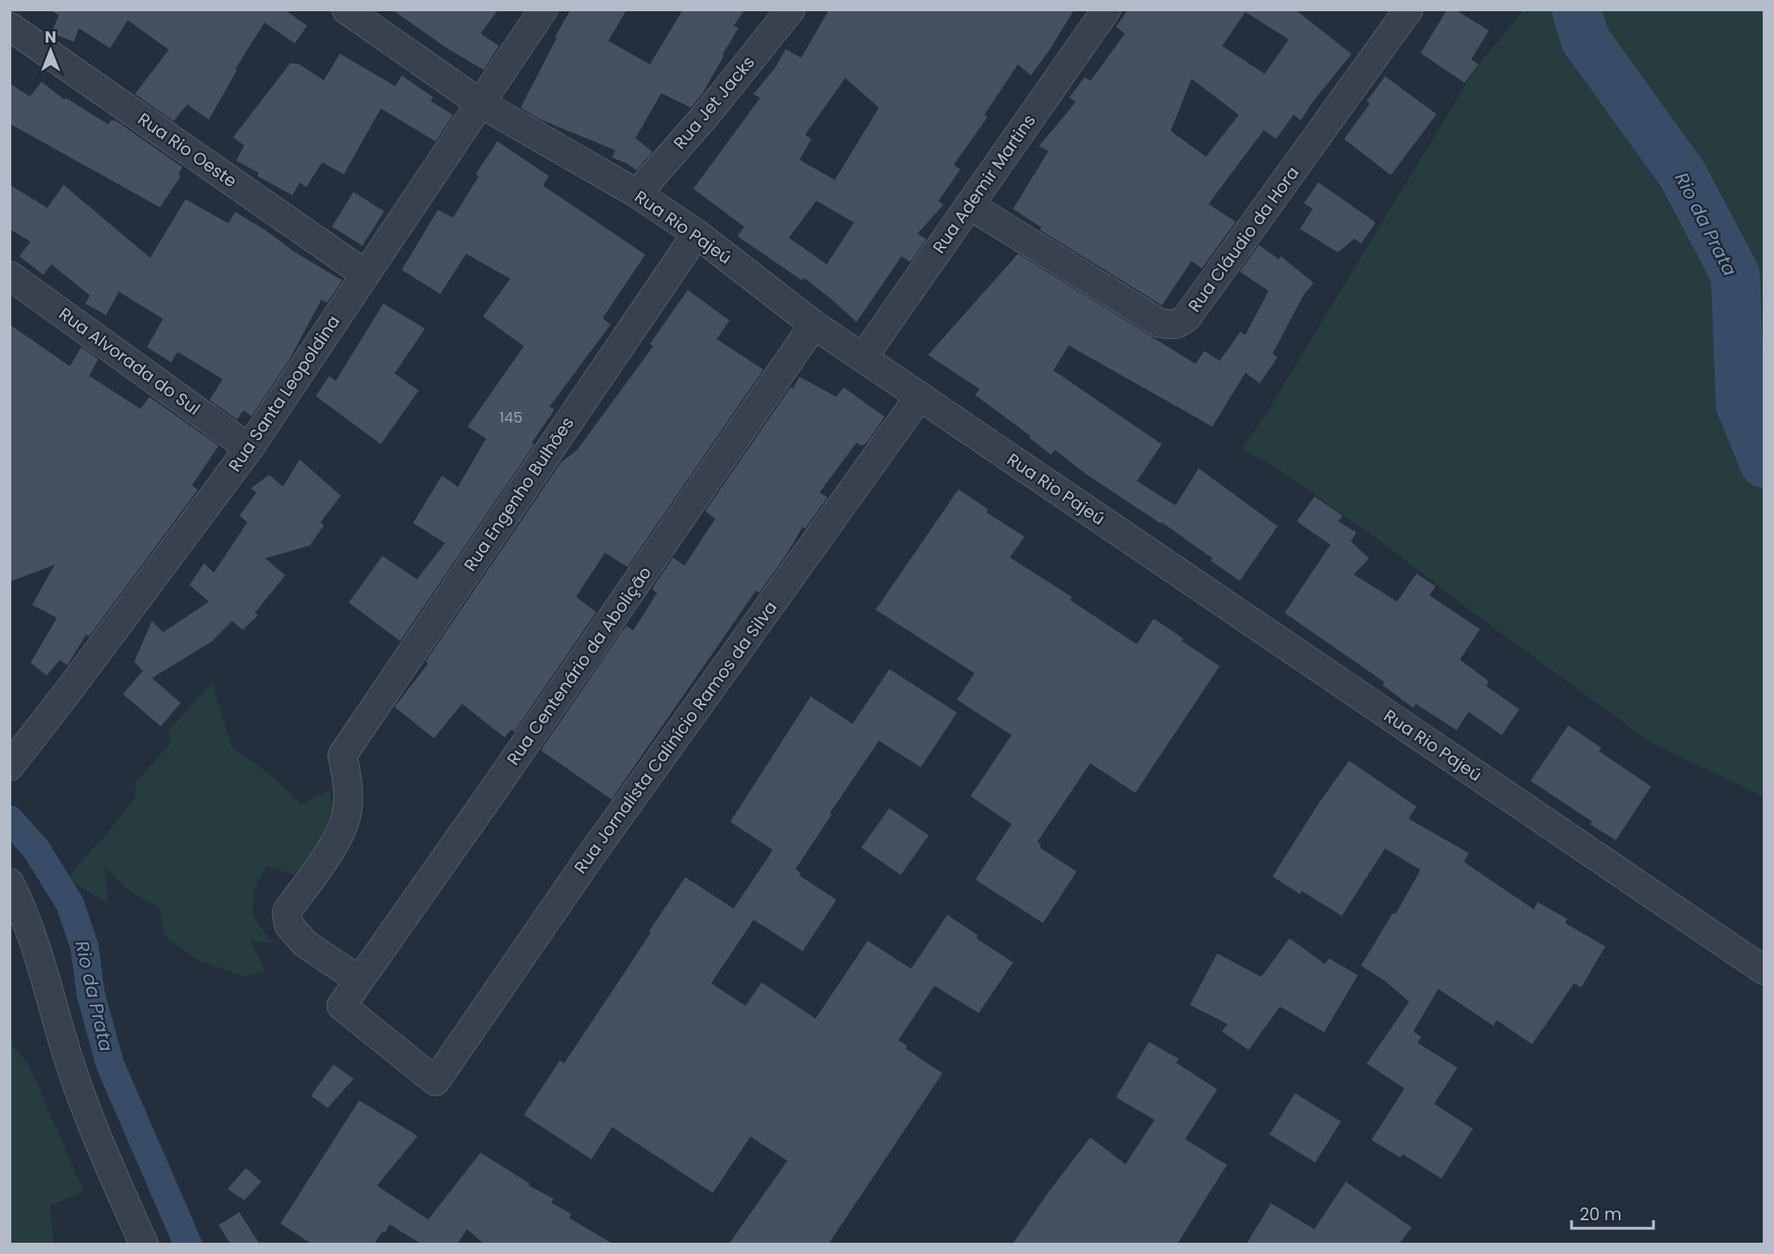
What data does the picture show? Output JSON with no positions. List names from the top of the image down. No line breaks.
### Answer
{"streets":{"street":["Rua Jet Jacks","Rua Rio Oeste","Rua Ademir Martins","Rua Rio Pajeú","Rua Cláudio da Hora","Rua Alvorada do Sul","Rua Santa Leopoldina","Rua Engenho Bulhões","Rua Centenário da Abolição","Rua Jornalista Calinício Ramos da Silva"]},"crossings":[["Rua Jet Jacks","Rua Rio Pajeú"],["Rua Rio Oeste","Rua Santa Leopoldina"],["Rua Ademir Martins","Rua Rio Pajeú"],["Rua Ademir Martins","Rua Cláudio da Hora"],["Rua Rio Pajeú","Rua Santa Leopoldina"],["Rua Rio Pajeú","Rua Engenho Bulhões"],["Rua Rio Pajeú","Rua Centenário da Abolição"],["Rua Rio Pajeú","Rua Jornalista Calinício Ramos da Silva"],["Rua Alvorada do Sul","Rua Santa Leopoldina"],["Rua Engenho Bulhões","Rua Centenário da Abolição"],["Rua Centenário da Abolição","Rua Jornalista Calinício Ramos da Silva"]],"water":["Rio da Prata"],"house_numbers":["145"],"scale_bar":"20 m","north":"top"}
